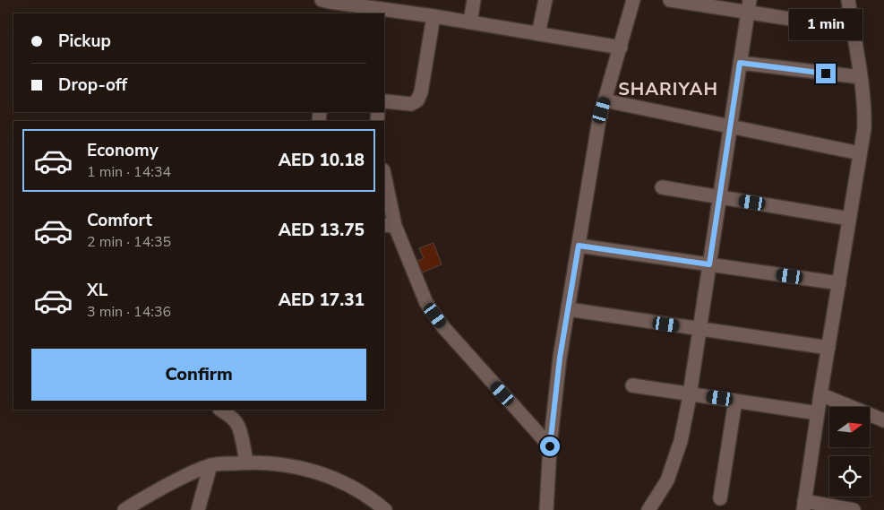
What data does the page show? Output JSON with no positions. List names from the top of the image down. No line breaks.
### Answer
{"districts":["SHARIYAH"],"north":"right","page":{"bubble":"1 min","banner":["Pickup","Drop-off"],"list":[{"name":"Economy","note":"1 min · 14:34","value":"AED 10.18"},{"name":"Comfort","note":"2 min · 14:35","value":"AED 13.75"},{"name":"XL","note":"3 min · 14:36","value":"AED 17.31"}],"buttons":"Confirm"}}
